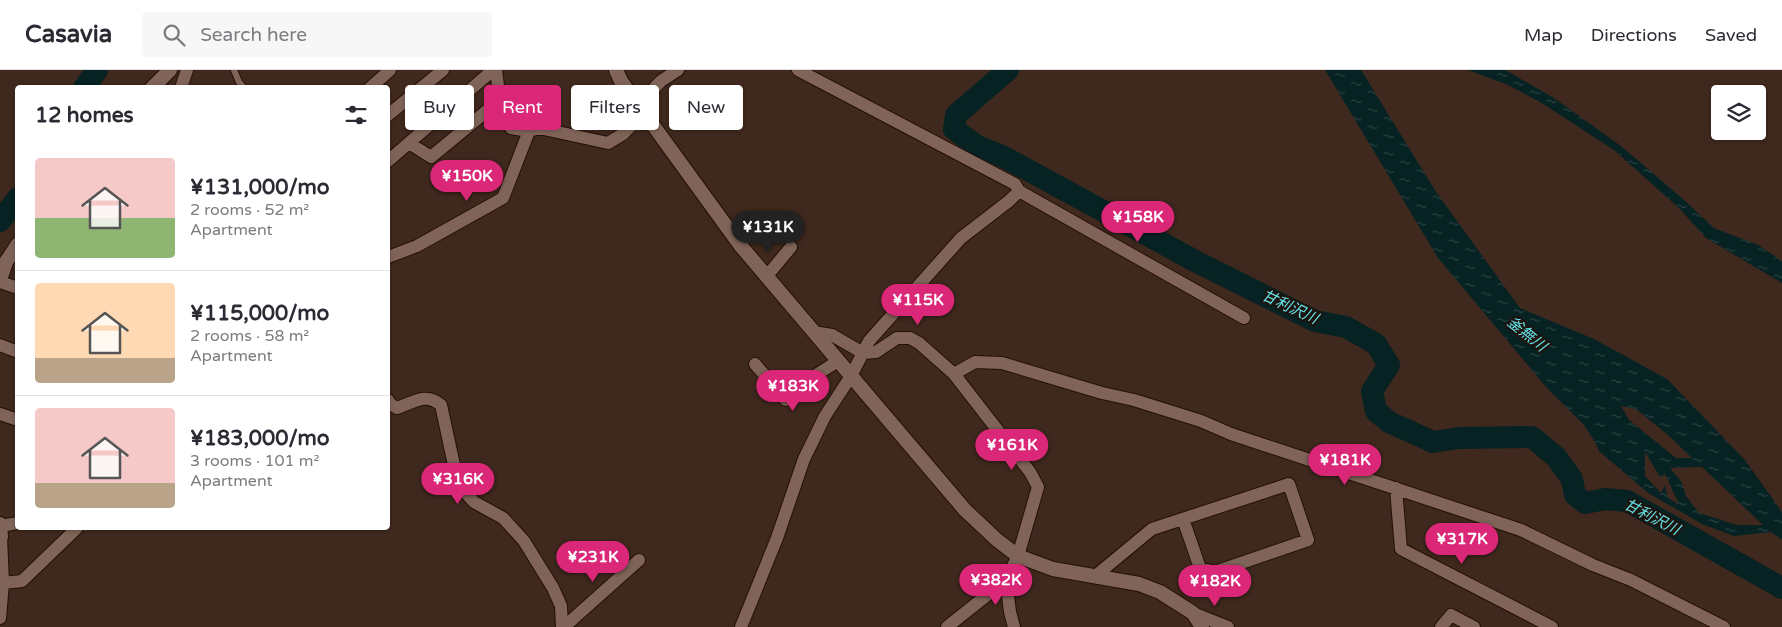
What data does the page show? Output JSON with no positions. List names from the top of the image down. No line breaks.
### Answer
{"water":["甘利沢川","釜無川"],"page":{"header":"Casavia","search":"Search here","nav":["Map","Directions","Saved"],"chip":["Buy","Rent","Filters","New"],"heading":"12 homes","list":[{"name":"¥131,000/mo","note":"2 rooms · 52 m² · Apartment"},{"name":"¥115,000/mo","note":"2 rooms · 58 m² · Apartment"},{"name":"¥183,000/mo","note":"3 rooms · 101 m² · Apartment"}],"price":["¥150K","¥158K","¥131K","¥115K","¥183K","¥161K","¥181K","¥316K","¥317K","¥231K","¥382K","¥182K"]}}
